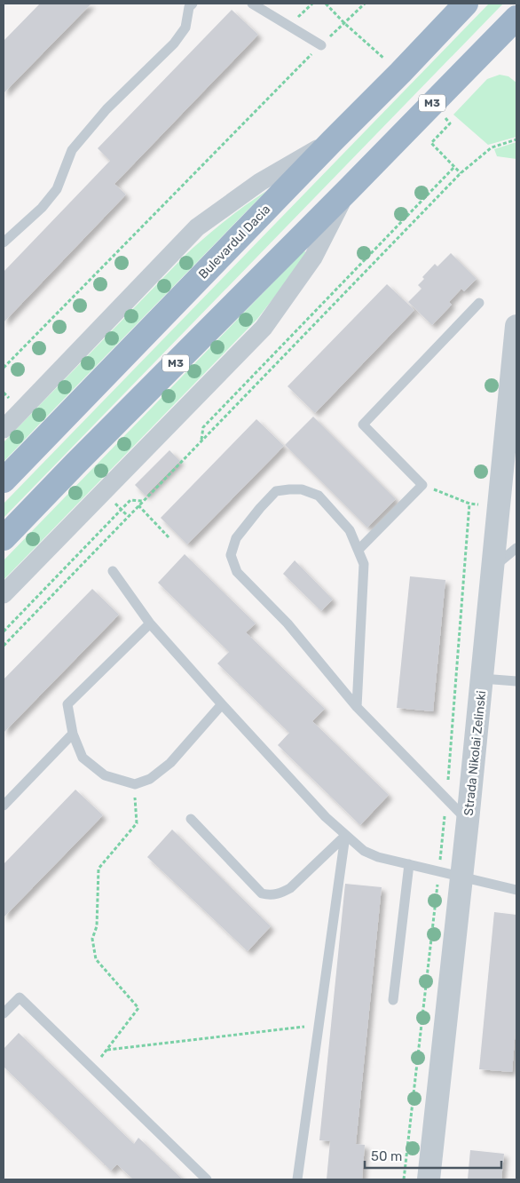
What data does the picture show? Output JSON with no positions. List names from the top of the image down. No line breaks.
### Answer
{"streets":{"highway":["M3","Bulevardul Dacia"],"street":["Strada Nikolai Zelinski"]},"scale_bar":"50 m"}
